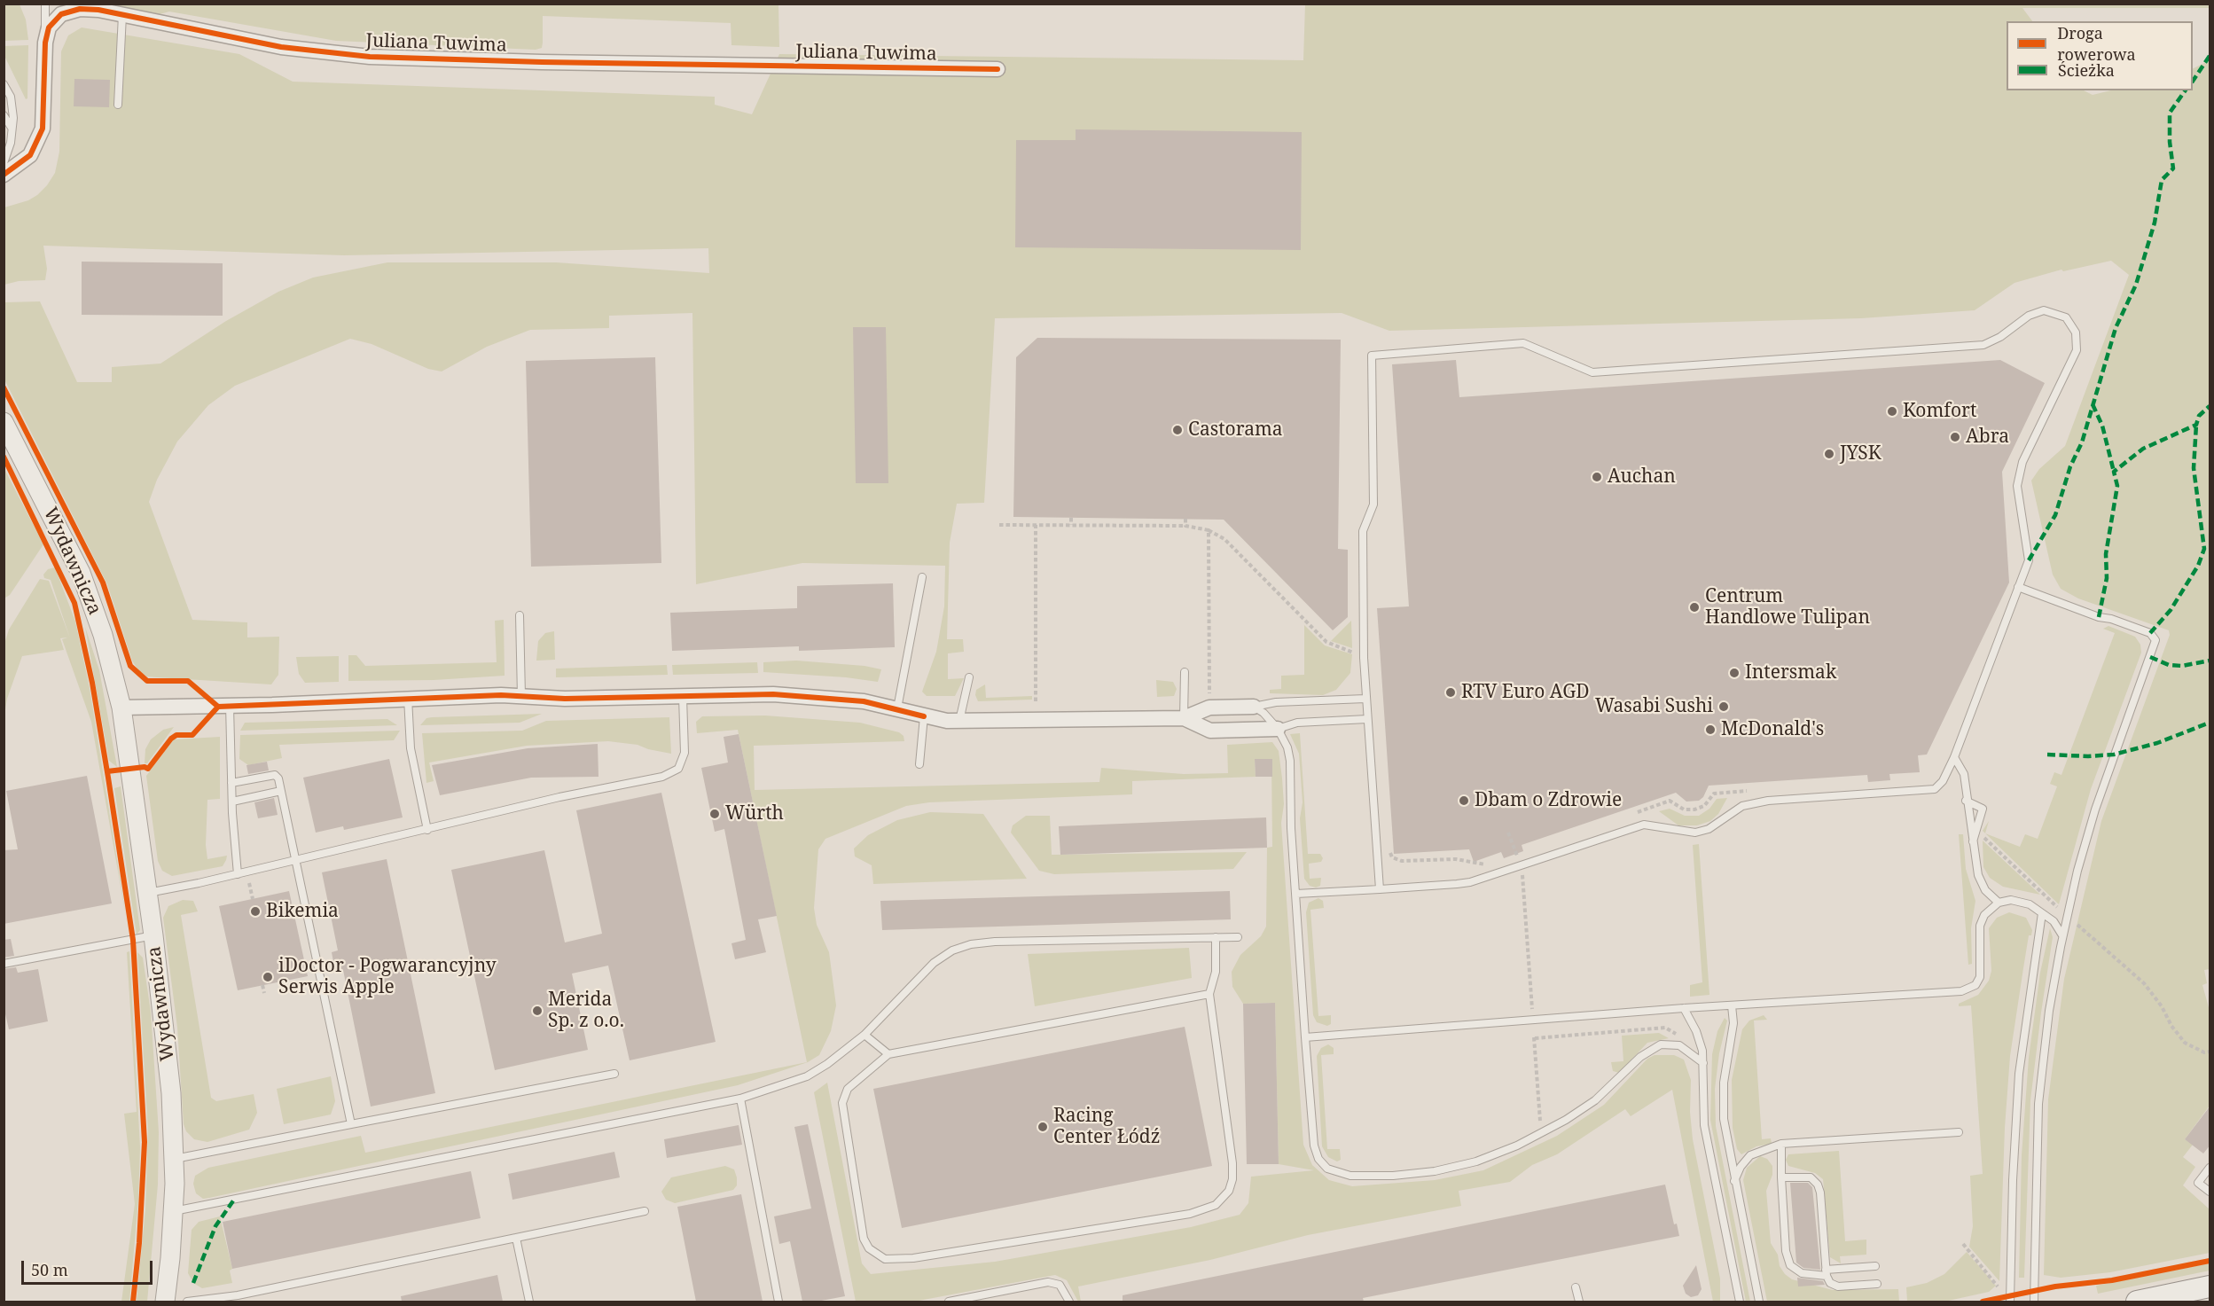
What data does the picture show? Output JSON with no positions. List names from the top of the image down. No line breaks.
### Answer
{"streets":{"street":["Juliana Tuwima","Wydawnicza"]},"places":["Komfort","Castorama","Abra","JYSK","Auchan","Centrum Handlowe Tulipan","Intersmak","RTV Euro AGD","Wasabi Sushi","McDonald's","Dbam o Zdrowie","Würth","Bikemia","iDoctor - Pogwarancyjny Serwis Apple","Merida Sp. z o.o.","Racing Center Łódź"],"legend":["Droga rowerowa","Ścieżka"],"scale_bar":"50 m"}
